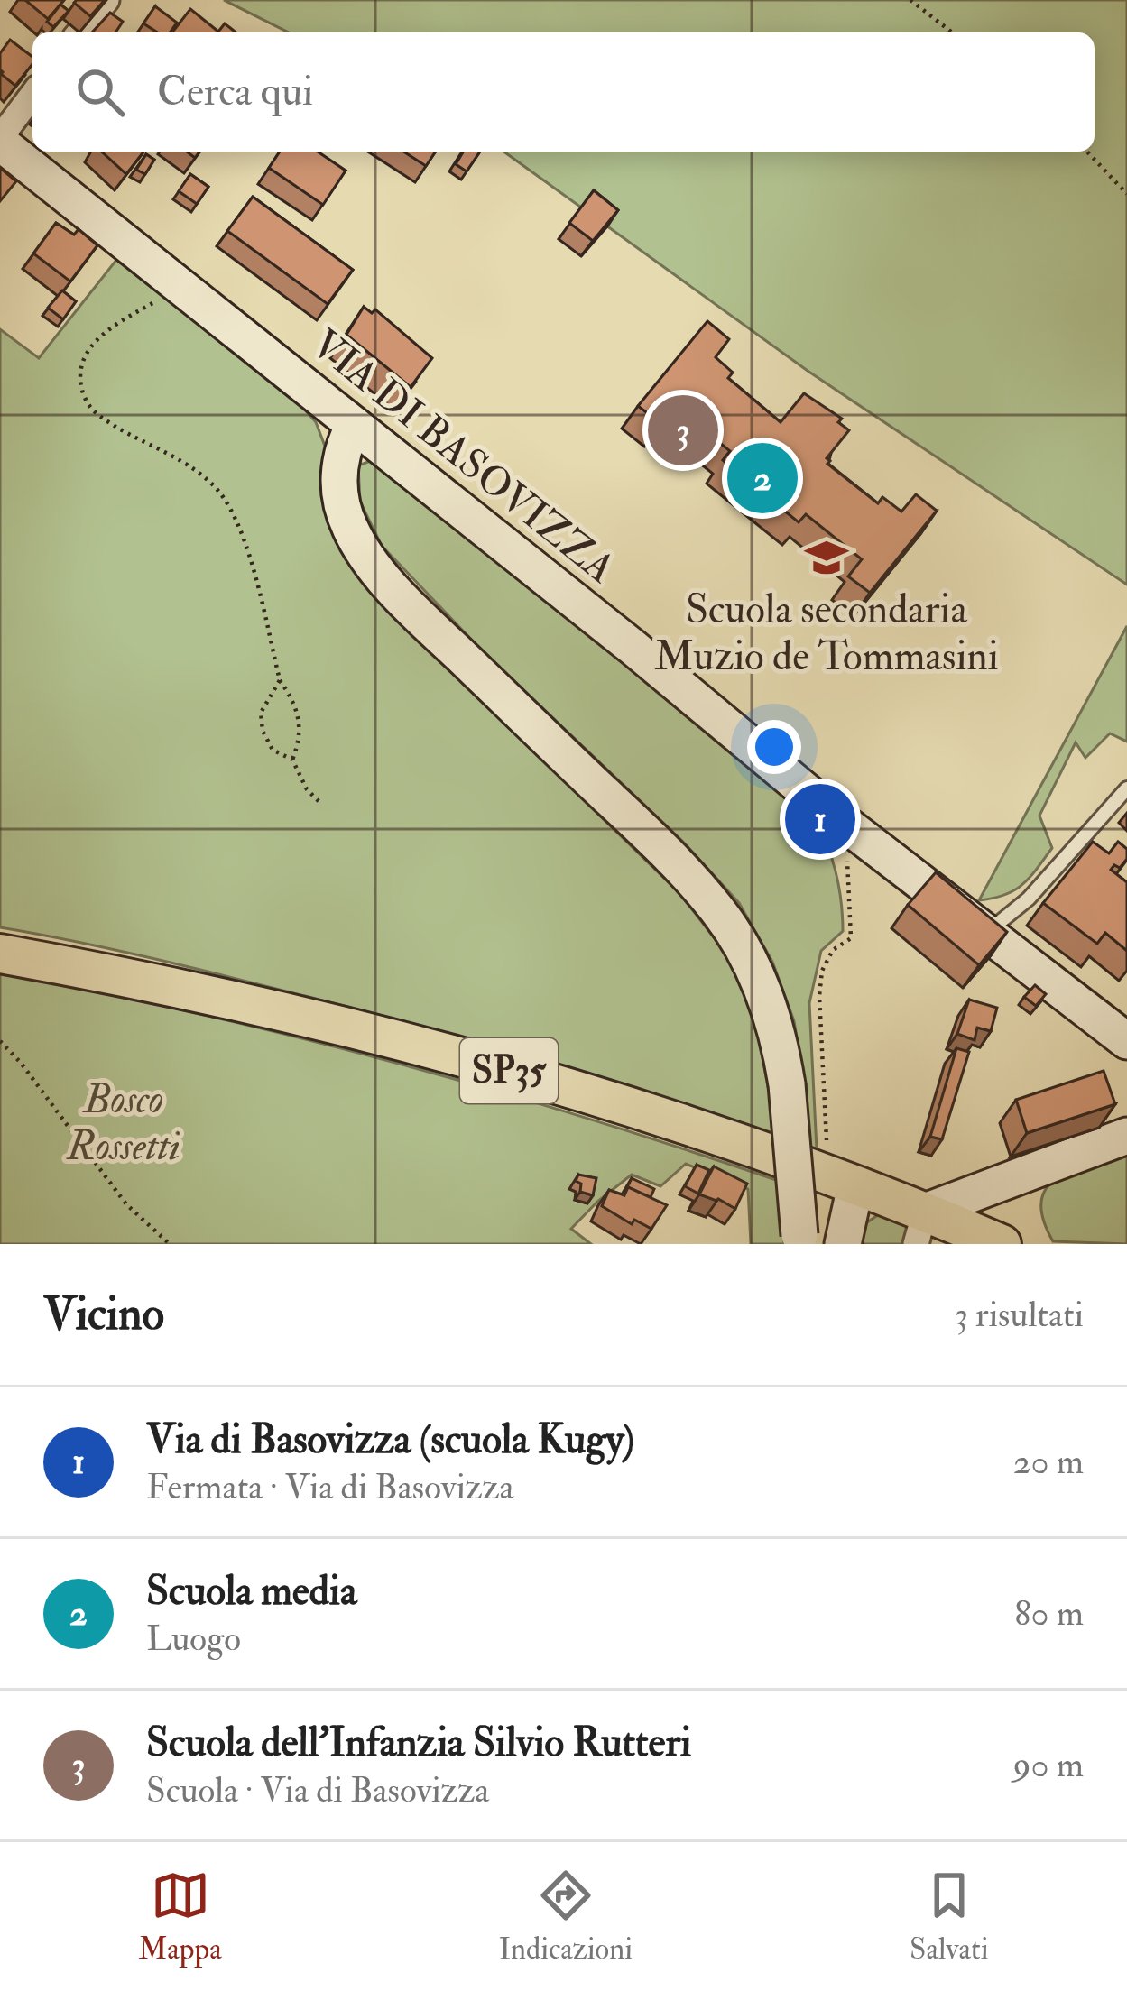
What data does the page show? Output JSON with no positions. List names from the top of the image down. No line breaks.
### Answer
{"streets":{"main road":["VIA DI BASOVIZZA","SP35"]},"parks":["Bosco Rossetti"],"places":{"school or university":["Scuola secondaria Muzio de Tommasini"]},"page":{"search":"Cerca qui","pins":["3","2","1"],"heading":["Vicino","3 risultati"],"list":[{"mark":"1","name":"Via di Basovizza (scuola Kugy)","note":"Fermata · Via di Basovizza","value":"20 m"},{"mark":"2","name":"Scuola media","note":"Luogo","value":"80 m"},{"mark":"3","name":"Scuola dell'Infanzia Silvio Rutteri","note":"Scuola · Via di Basovizza","value":"90 m"}],"nav":["Mappa","Indicazioni","Salvati"]}}
